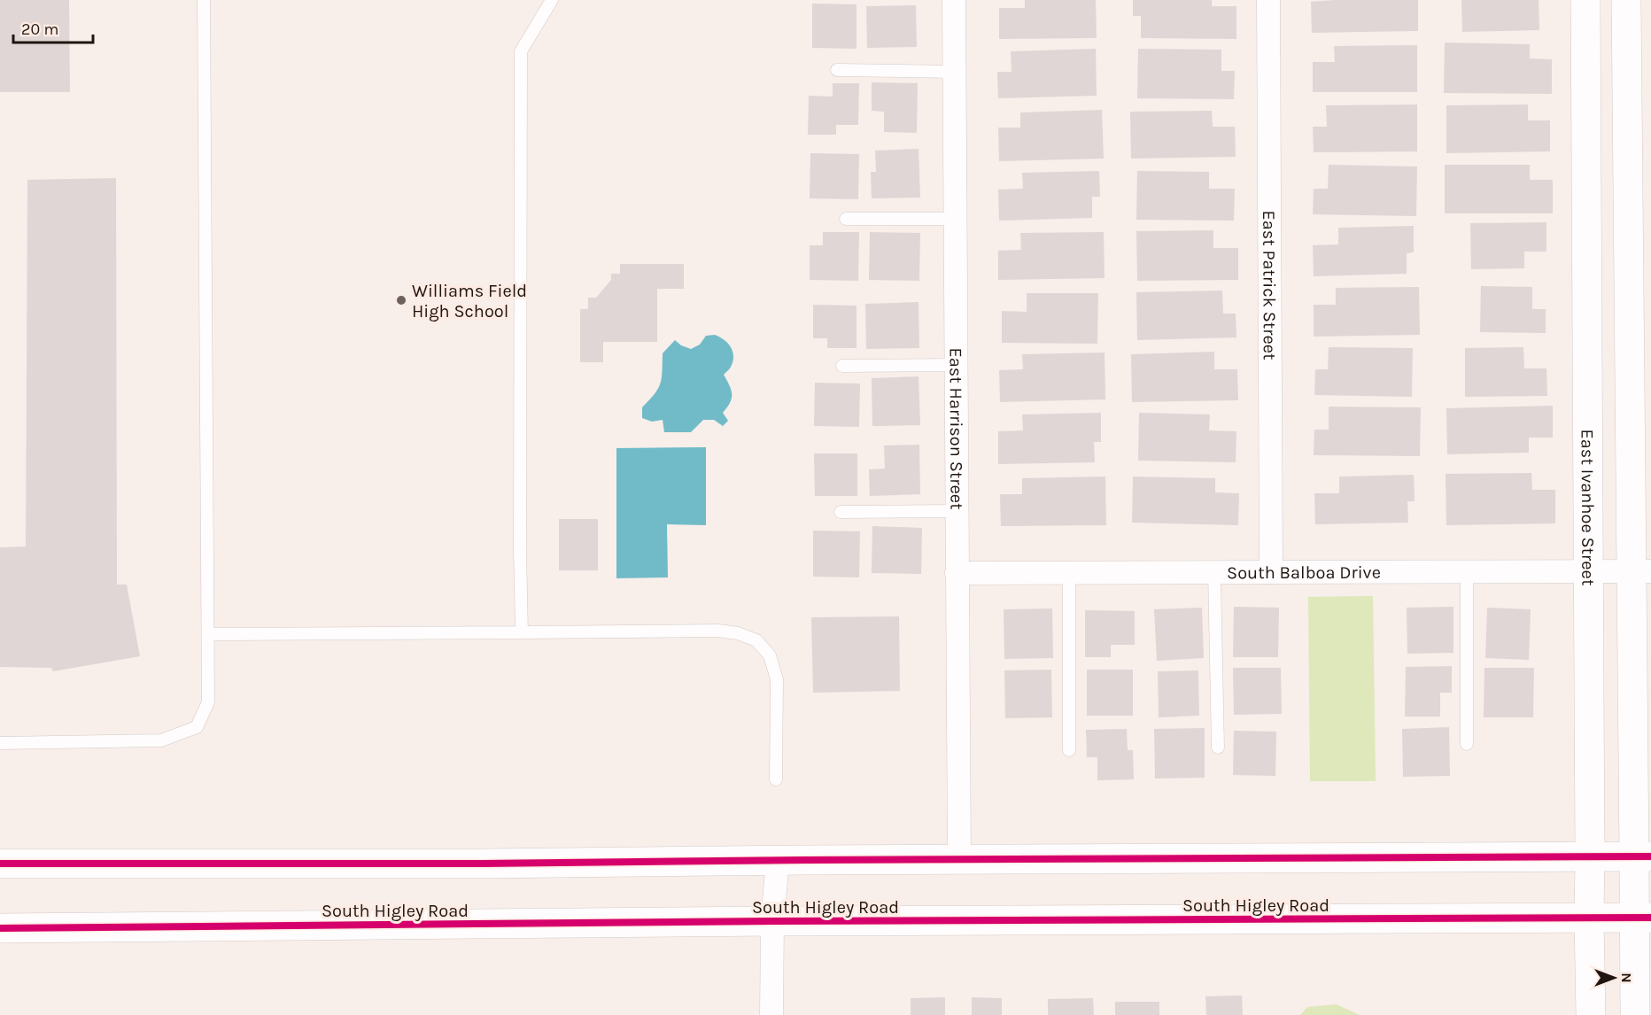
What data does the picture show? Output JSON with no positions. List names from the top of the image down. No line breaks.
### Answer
{"streets":{"main road":["East Ivanhoe Street","South Higley Road"],"street":["East Patrick Street","East Harrison Street","South Balboa Drive"]},"crossings":[["East Patrick Street","South Balboa Drive"],["East Harrison Street","South Balboa Drive"],["East Ivanhoe Street","South Balboa Drive"],["East Ivanhoe Street","South Higley Road"]],"places":["Williams Field High School"],"scale_bar":"20 m","north":"right"}
